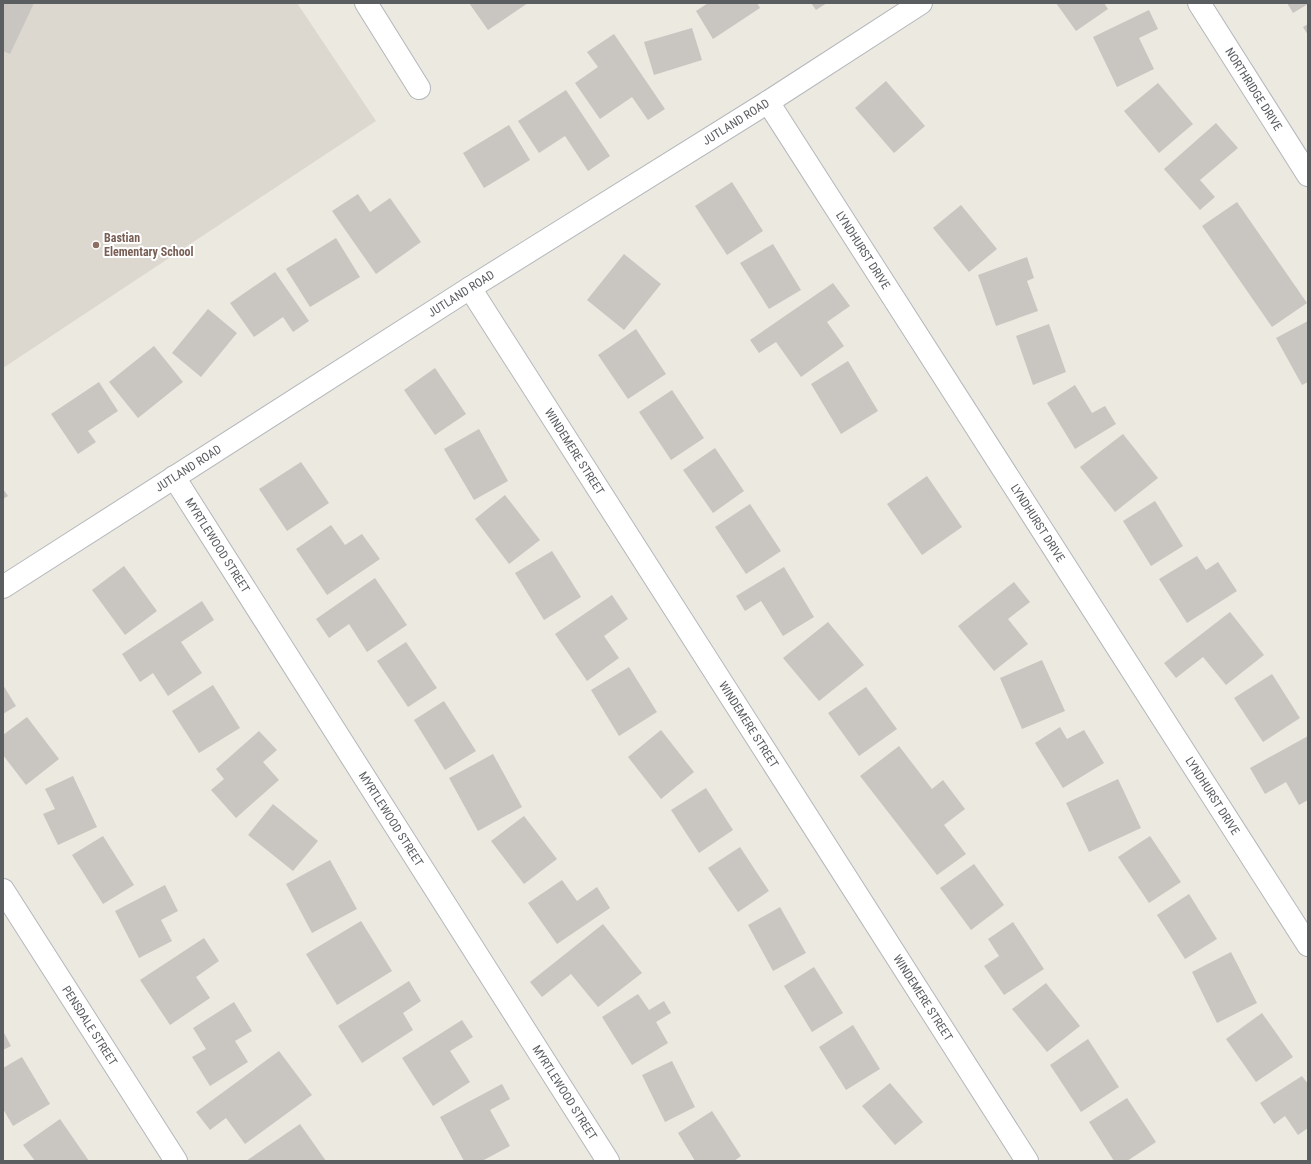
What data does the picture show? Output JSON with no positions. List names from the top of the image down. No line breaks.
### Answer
{"streets":{"street":["NORTHRIDGE DRIVE","JUTLAND ROAD","LYNDHURST DRIVE","WINDEMERE STREET","MYRTLEWOOD STREET","PENSDALE STREET"]},"crossings":[["JUTLAND ROAD","LYNDHURST DRIVE"],["JUTLAND ROAD","WINDEMERE STREET"],["JUTLAND ROAD","MYRTLEWOOD STREET"]],"places":["Bastian Elementary School"]}
